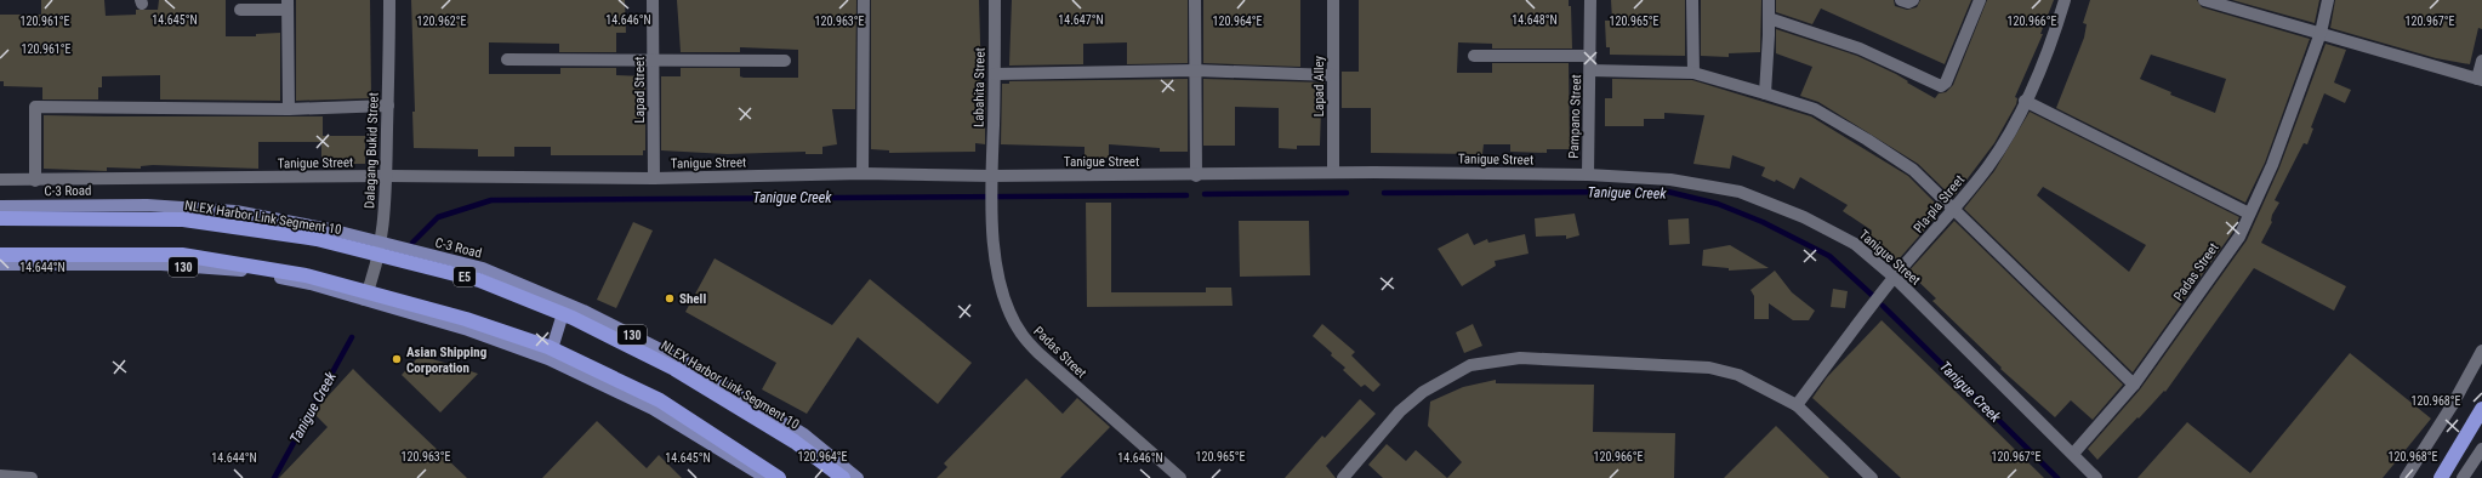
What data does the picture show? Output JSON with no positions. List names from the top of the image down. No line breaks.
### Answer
{"streets":{"highway":["NLEX Harbor Link Segment 10","E5"],"main road":["C-3 Road","130"],"street":["Lapad Alley","Labahita Street","Lapad Street","Pampano Street","Dalagang Bukid Street","Tanigue Street","Pla-pla Street","Padas Street"]},"crossings":[["Lapad Alley","Tanigue Street"],["Labahita Street","Tanigue Street"],["Labahita Street","Padas Street"],["Lapad Street","Tanigue Street"],["Pampano Street","Tanigue Street"],["Dalagang Bukid Street","Tanigue Street"],["Dalagang Bukid Street","C-3 Road"],["Dalagang Bukid Street","130"],["Tanigue Street","Pla-pla Street"],["Tanigue Street","Padas Street"]],"water":["Tanigue Creek"],"places":["Shell","Asian Shipping Corporation"],"coordinates":["14.645°N","14.646°N","14.647°N","14.648°N","120.962°E","120.963°E","120.961°E","120.964°E","120.965°E","120.966°E","120.967°E","14.644°N","120.968°E"]}
